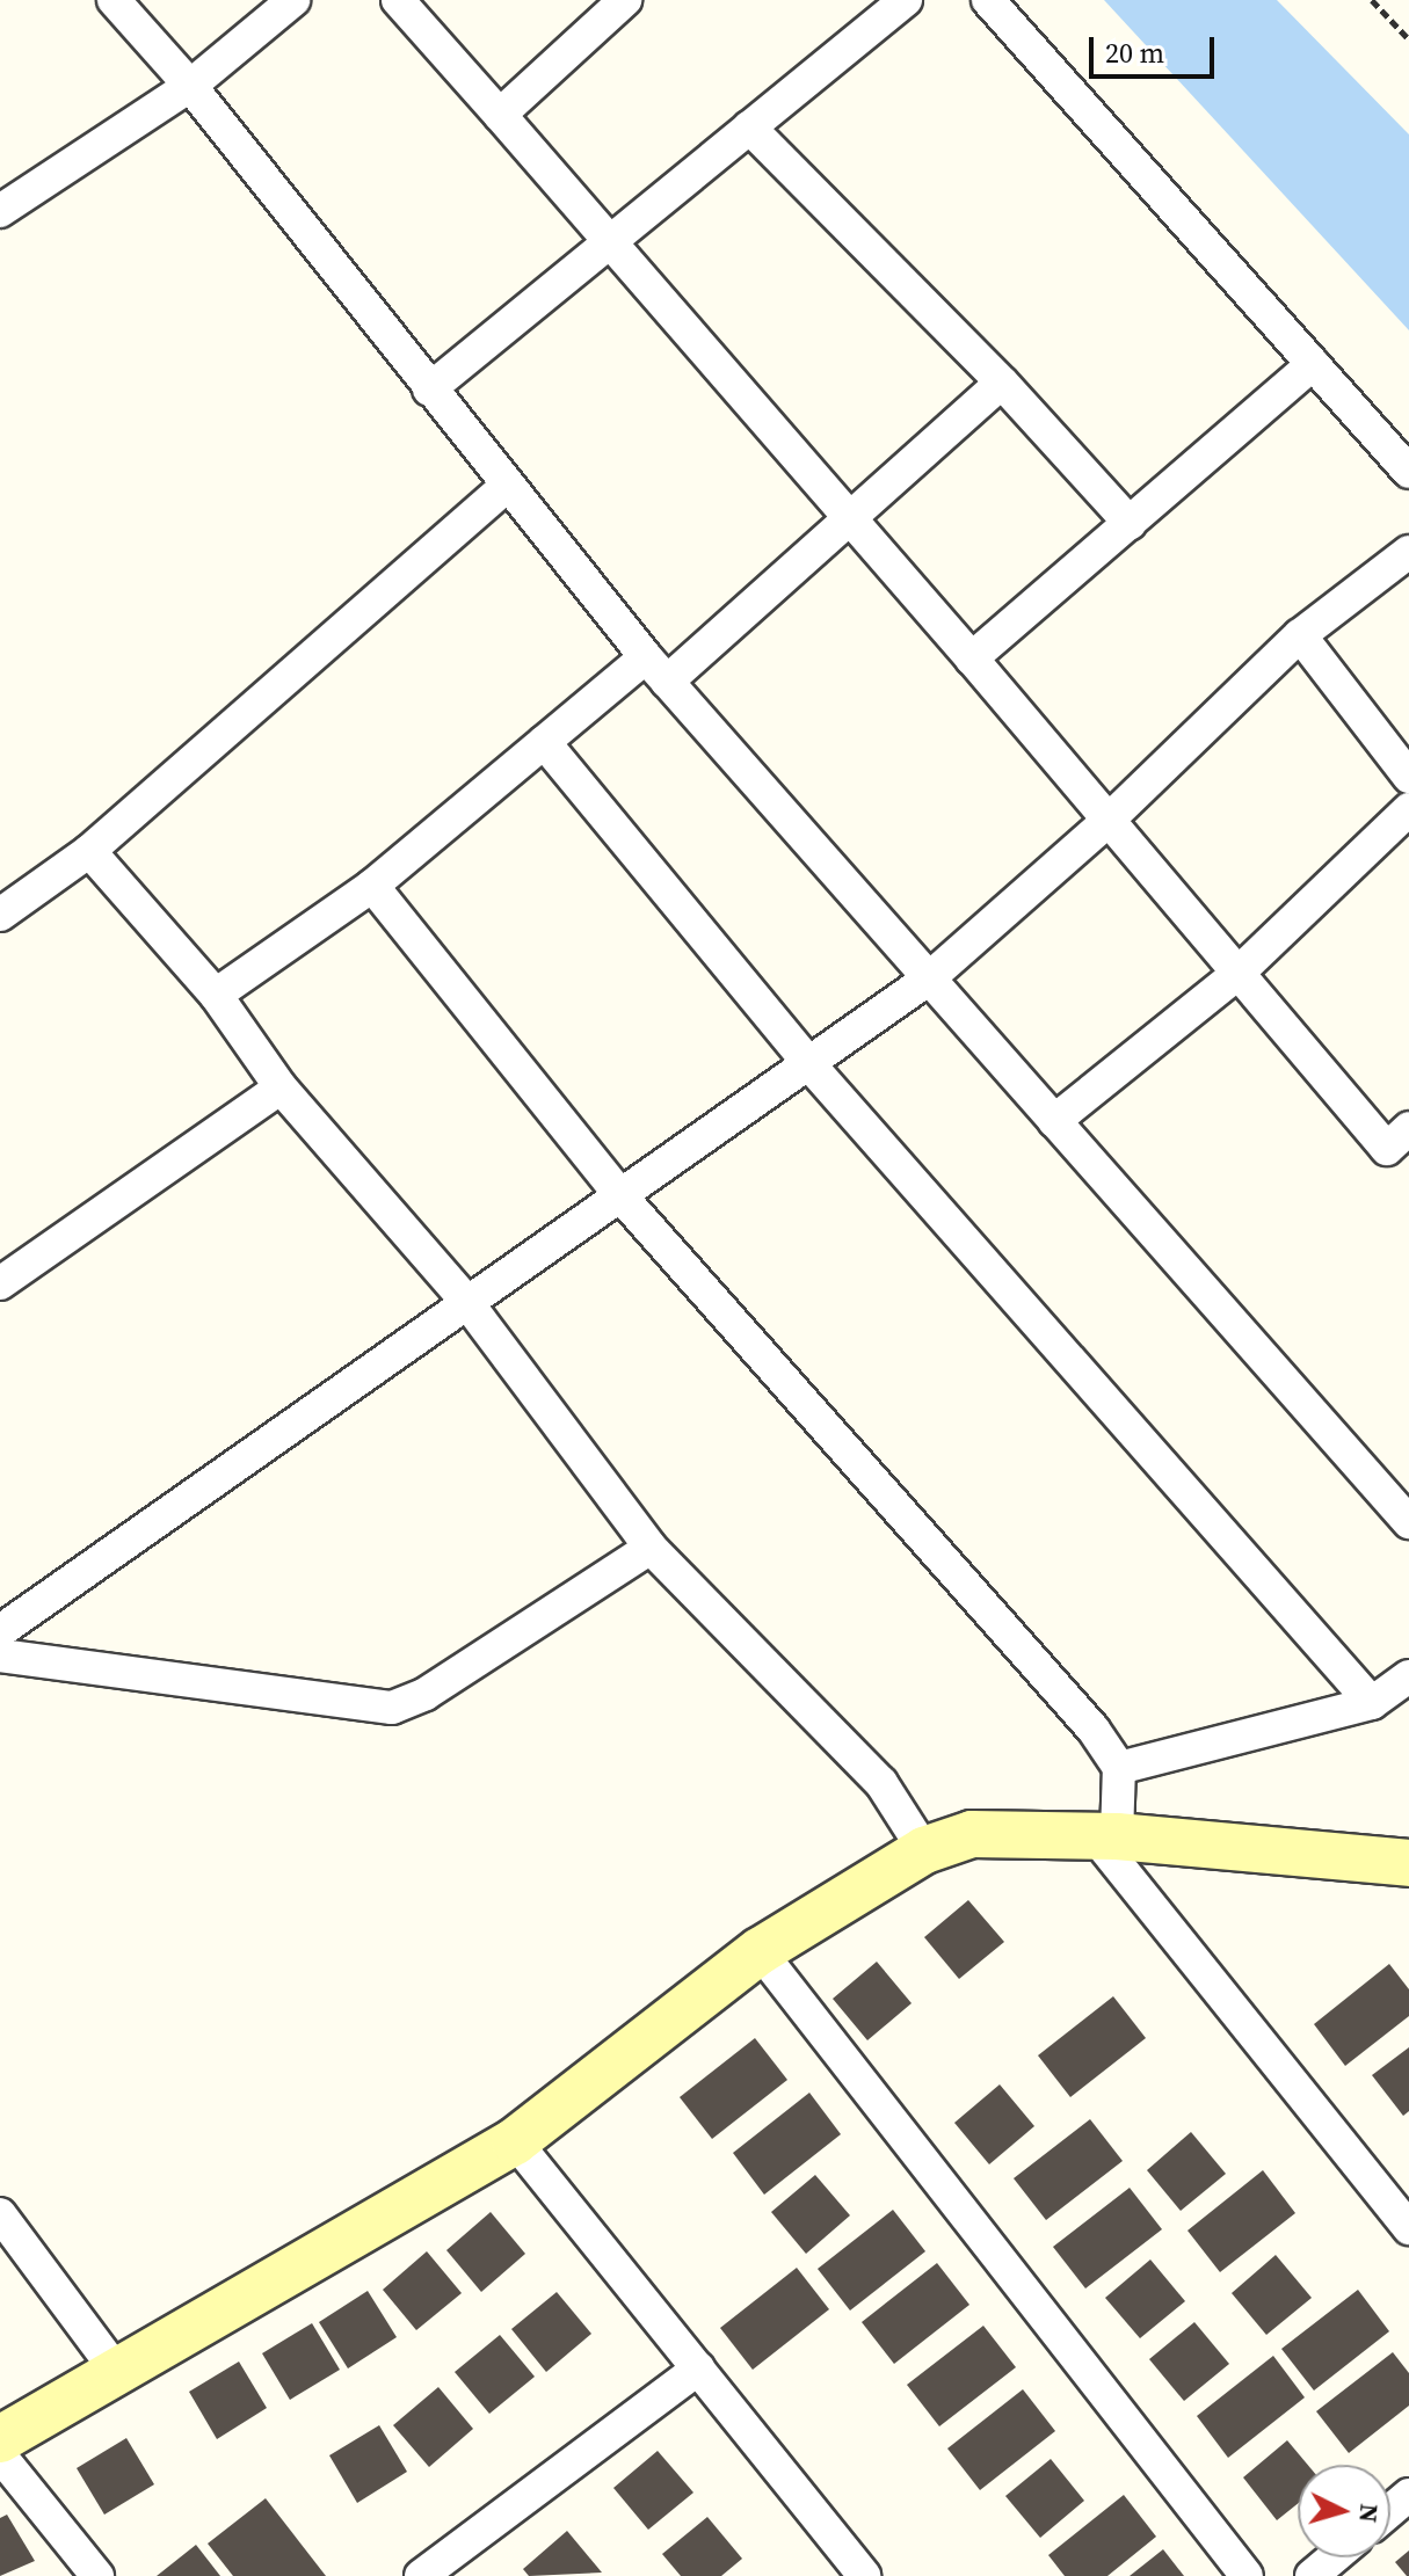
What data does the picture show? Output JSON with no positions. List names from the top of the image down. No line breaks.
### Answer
{"scale_bar":"20 m","north":"right"}
